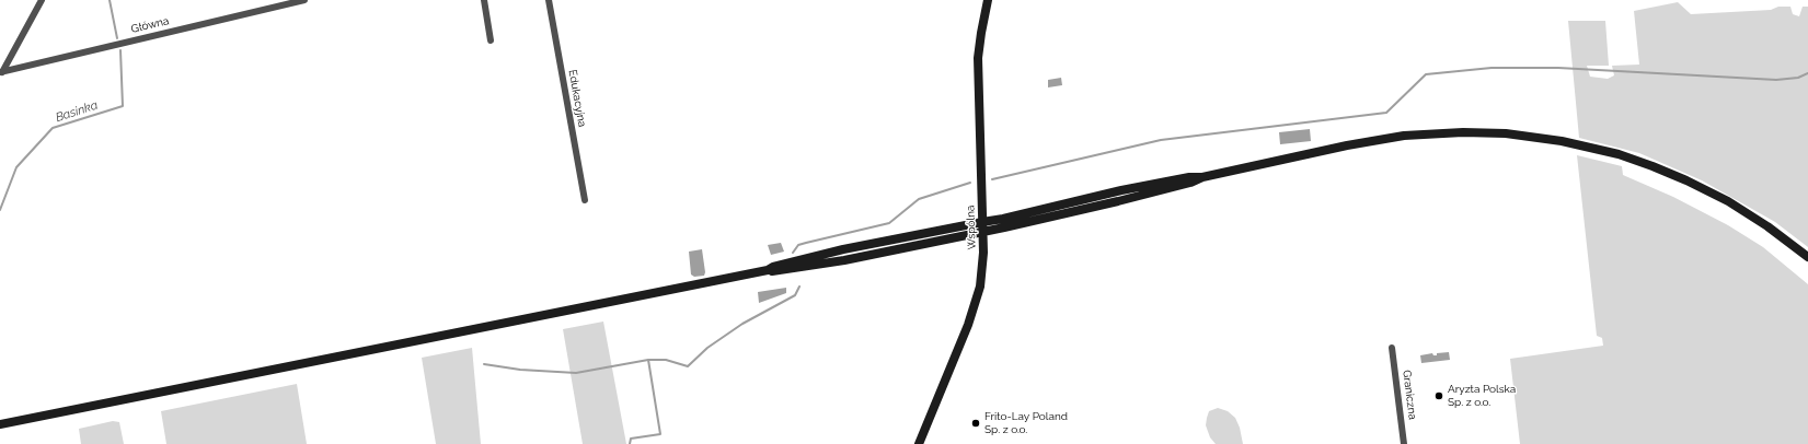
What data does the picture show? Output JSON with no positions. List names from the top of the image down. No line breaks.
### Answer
{"streets":{"main road":["Wspólna"],"street":["Główna","Edukacyjna","Graniczna"]},"water":["Basinka"],"places":["Aryzta Polska Sp. z o.o.","Frito-Lay Poland Sp. z o.o."]}
